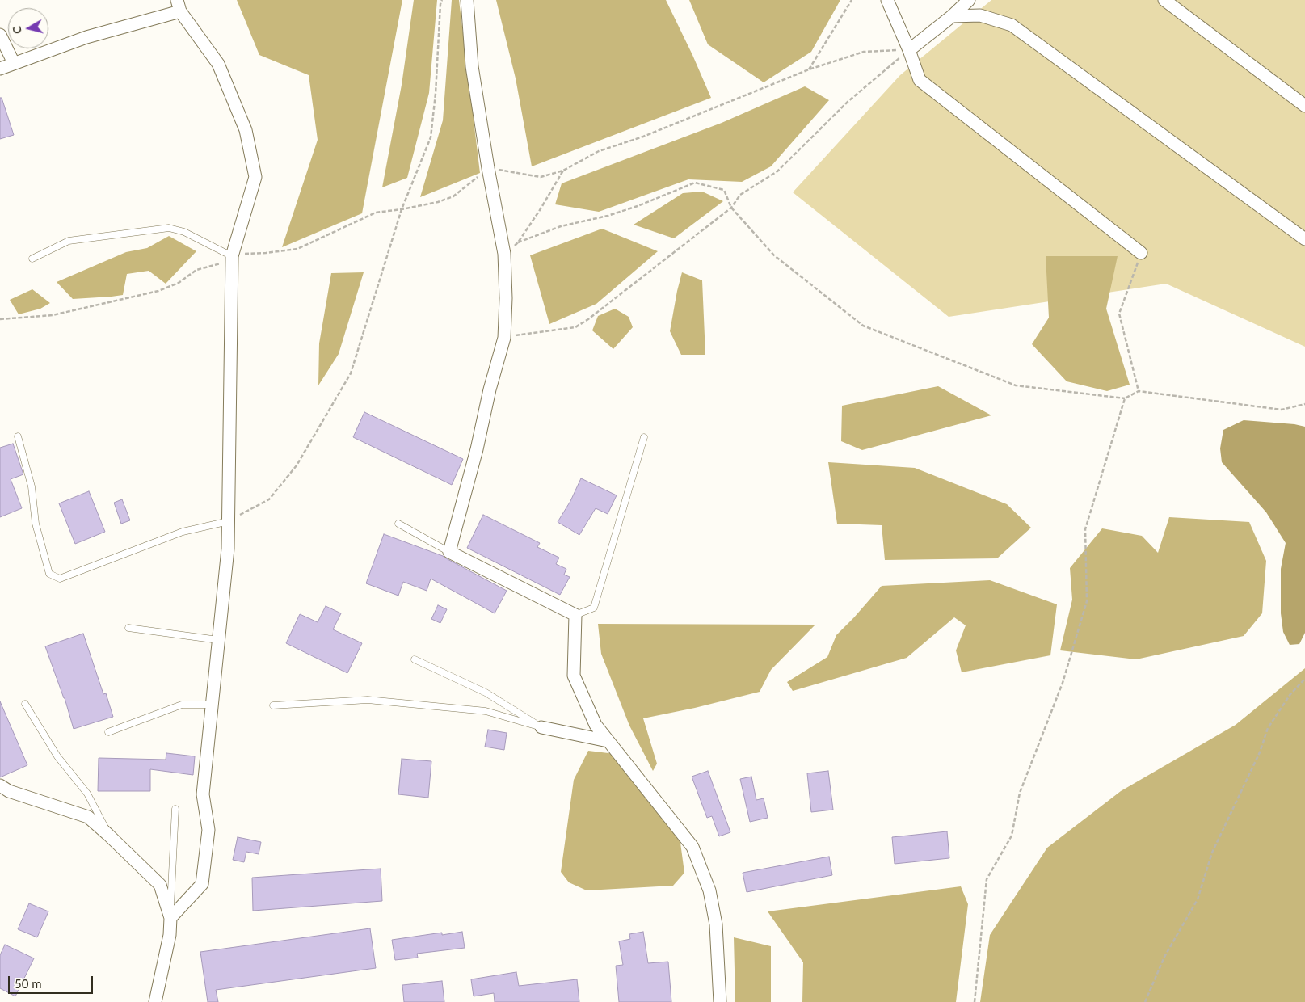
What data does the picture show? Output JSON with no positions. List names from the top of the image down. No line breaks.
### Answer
{"scale_bar":"50 m","north":"left"}
